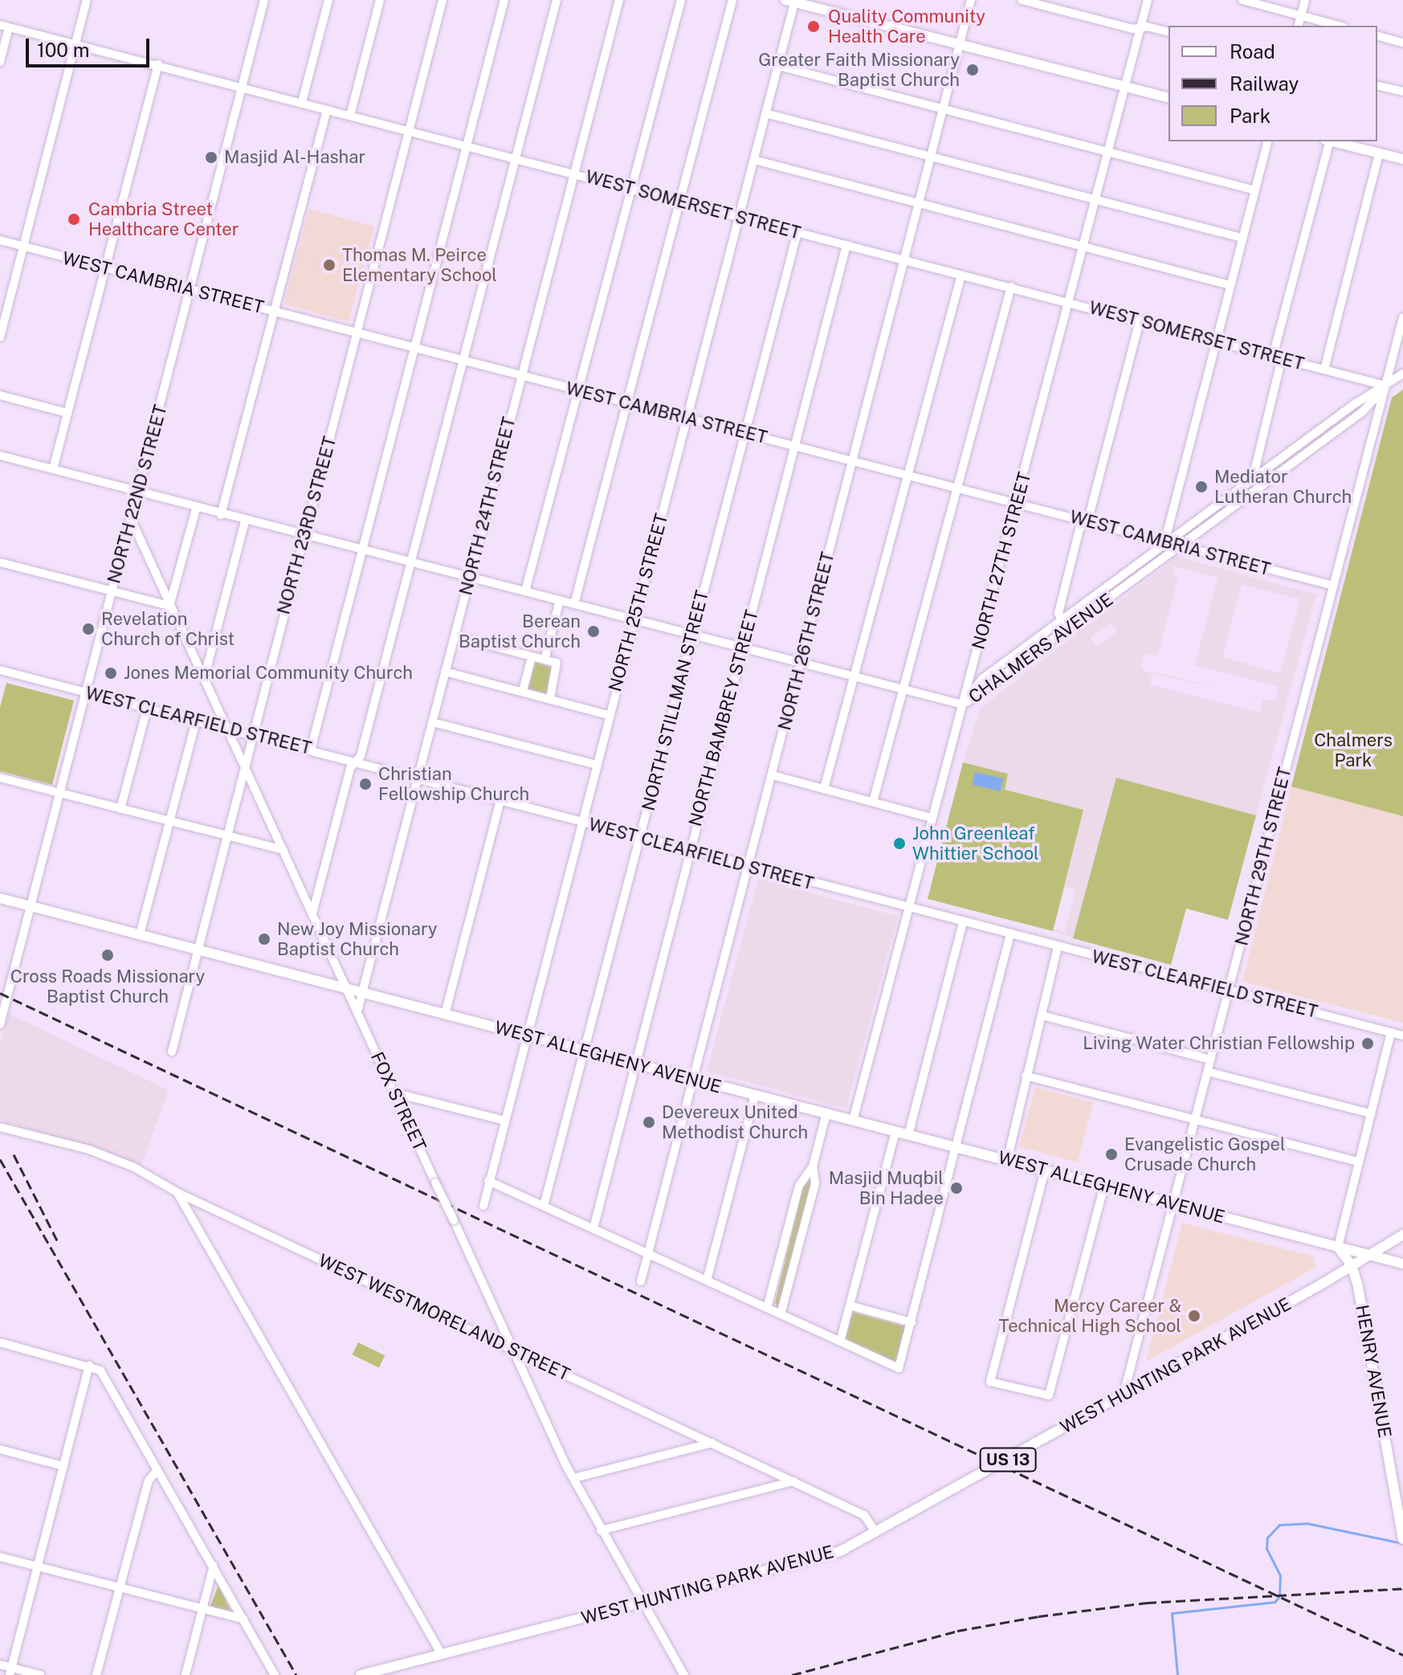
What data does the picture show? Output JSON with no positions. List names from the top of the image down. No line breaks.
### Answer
{"streets":{"main road":["WEST ALLEGHENY AVENUE","WEST HUNTING PARK AVENUE","HENRY AVENUE","US 13"],"street":["WEST SOMERSET STREET","WEST CAMBRIA STREET","NORTH 22ND STREET","NORTH 24TH STREET","NORTH 23RD STREET","NORTH 27TH STREET","NORTH 25TH STREET","NORTH 26TH STREET","CHALMERS AVENUE","NORTH STILLMAN STREET","NORTH BAMBREY STREET","WEST CLEARFIELD STREET","NORTH 29TH STREET","FOX STREET","WEST WESTMORELAND STREET"]},"crossings":[["WEST SOMERSET STREET","NORTH 22ND STREET"],["WEST SOMERSET STREET","NORTH 24TH STREET"],["WEST SOMERSET STREET","NORTH 23RD STREET"],["WEST SOMERSET STREET","NORTH 27TH STREET"],["WEST SOMERSET STREET","NORTH 25TH STREET"],["WEST SOMERSET STREET","NORTH 26TH STREET"],["WEST SOMERSET STREET","CHALMERS AVENUE"],["WEST SOMERSET STREET","NORTH STILLMAN STREET"],["WEST SOMERSET STREET","NORTH BAMBREY STREET"],["WEST SOMERSET STREET","NORTH 29TH STREET"],["WEST CAMBRIA STREET","NORTH 22ND STREET"],["WEST CAMBRIA STREET","NORTH 24TH STREET"],["WEST CAMBRIA STREET","NORTH 23RD STREET"],["WEST CAMBRIA STREET","NORTH 27TH STREET"],["WEST CAMBRIA STREET","NORTH 25TH STREET"],["WEST CAMBRIA STREET","NORTH 26TH STREET"],["WEST CAMBRIA STREET","CHALMERS AVENUE"],["WEST CAMBRIA STREET","NORTH STILLMAN STREET"],["WEST CAMBRIA STREET","NORTH BAMBREY STREET"],["WEST CAMBRIA STREET","NORTH 29TH STREET"],["NORTH 22ND STREET","WEST CLEARFIELD STREET"],["NORTH 22ND STREET","WEST ALLEGHENY AVENUE"],["NORTH 22ND STREET","FOX STREET"],["NORTH 24TH STREET","WEST CLEARFIELD STREET"],["NORTH 24TH STREET","WEST ALLEGHENY AVENUE"],["NORTH 24TH STREET","FOX STREET"],["NORTH 23RD STREET","WEST CLEARFIELD STREET"],["NORTH 23RD STREET","WEST ALLEGHENY AVENUE"],["NORTH 23RD STREET","FOX STREET"],["NORTH 27TH STREET","CHALMERS AVENUE"],["NORTH 27TH STREET","WEST CLEARFIELD STREET"],["NORTH 27TH STREET","WEST ALLEGHENY AVENUE"],["NORTH 25TH STREET","WEST CLEARFIELD STREET"],["NORTH 25TH STREET","WEST ALLEGHENY AVENUE"],["NORTH 26TH STREET","WEST CLEARFIELD STREET"],["NORTH 26TH STREET","WEST ALLEGHENY AVENUE"],["CHALMERS AVENUE","NORTH 29TH STREET"],["NORTH STILLMAN STREET","WEST CLEARFIELD STREET"],["NORTH STILLMAN STREET","WEST ALLEGHENY AVENUE"],["NORTH BAMBREY STREET","WEST CLEARFIELD STREET"],["NORTH BAMBREY STREET","WEST ALLEGHENY AVENUE"],["WEST CLEARFIELD STREET","NORTH 29TH STREET"],["WEST CLEARFIELD STREET","FOX STREET"],["NORTH 29TH STREET","WEST ALLEGHENY AVENUE"],["NORTH 29TH STREET","WEST HUNTING PARK AVENUE"],["WEST ALLEGHENY AVENUE","FOX STREET"],["WEST ALLEGHENY AVENUE","WEST HUNTING PARK AVENUE"],["WEST ALLEGHENY AVENUE","HENRY AVENUE"],["FOX STREET","WEST WESTMORELAND STREET"],["FOX STREET","WEST HUNTING PARK AVENUE"],["WEST WESTMORELAND STREET","WEST HUNTING PARK AVENUE"],["WEST HUNTING PARK AVENUE","HENRY AVENUE"]],"parks":["Chalmers Park"],"places":["Quality Community Health Care","Greater Faith Missionary Baptist Church","Masjid Al-Hashar","Cambria Street Healthcare Center","Thomas M. Peirce Elementary School","Mediator Lutheran Church","Revelation Church of Christ","Berean Baptist Church","Jones Memorial Community Church","Christian Fellowship Church","John Greenleaf Whittier School","New Joy Missionary Baptist Church","Cross Roads Missionary Baptist Church","Living Water Christian Fellowship","Devereux United Methodist Church","Evangelistic Gospel Crusade Church","Masjid Muqbil Bin Hadee","Mercy Career & Technical High School"],"legend":["Road","Railway","Park"],"scale_bar":"100 m"}
